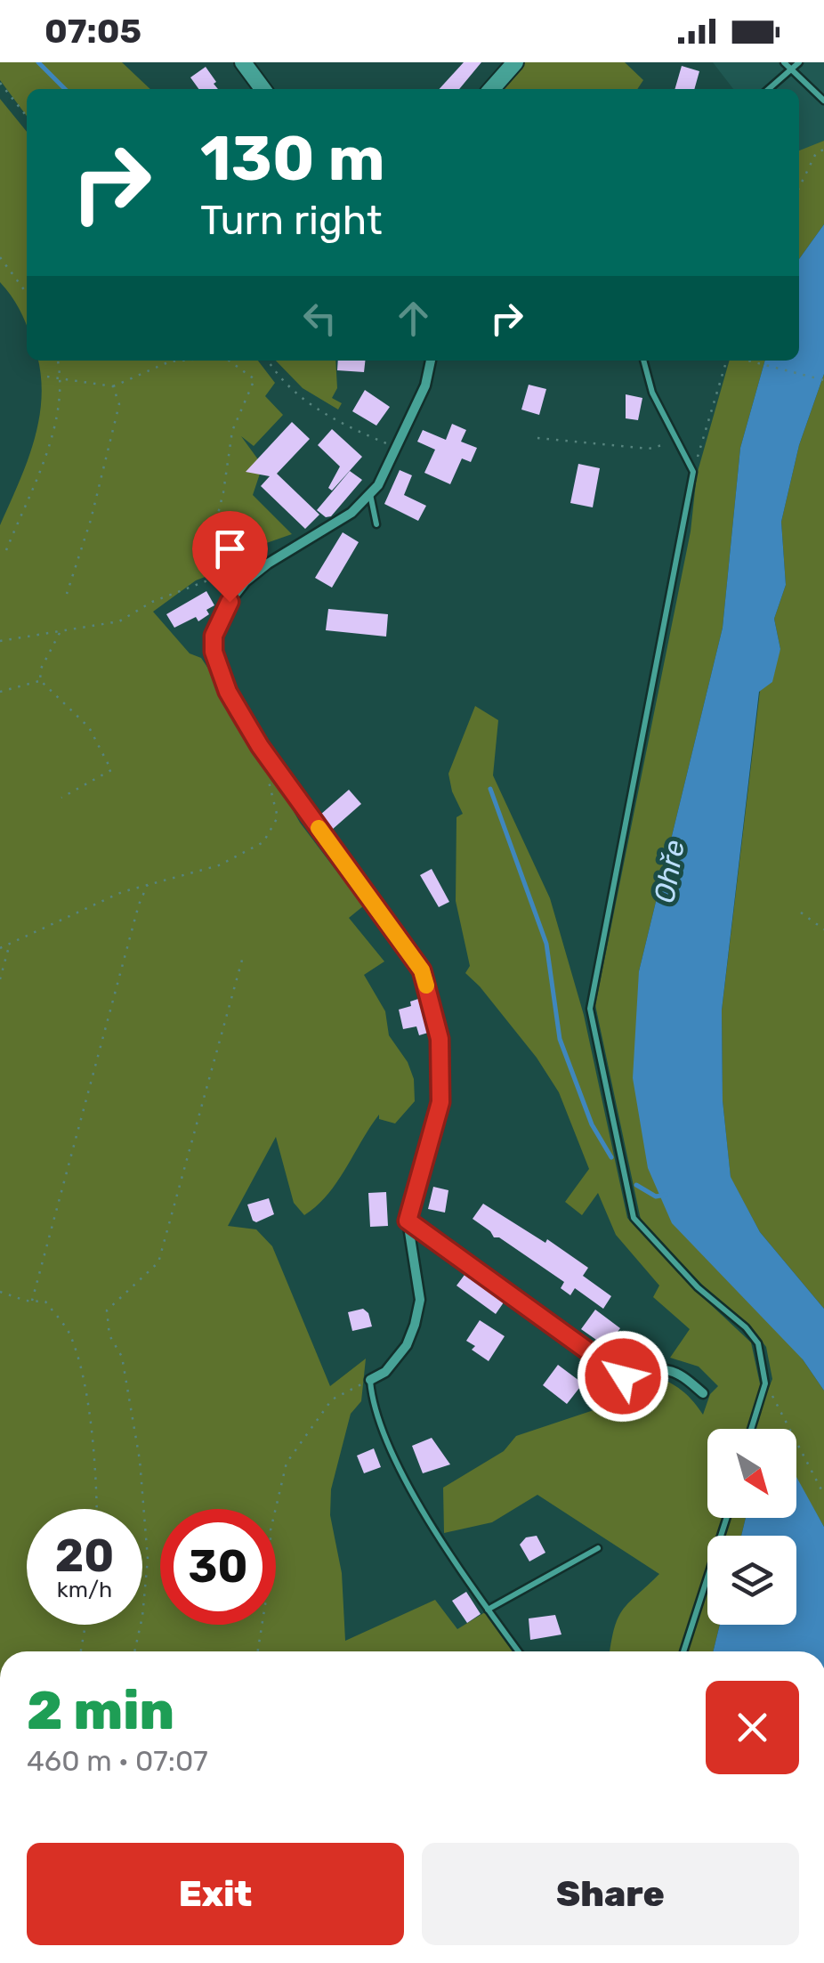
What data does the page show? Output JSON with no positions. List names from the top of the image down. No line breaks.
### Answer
{"water":["Ohře"],"north":"bottom right","page":{"status":"07:05","turn":["130 m","Turn right"],"speed":"20 km/h","limit":"30","heading":["2 min","460 m · 07:07"],"buttons":["Exit","Share"]}}
